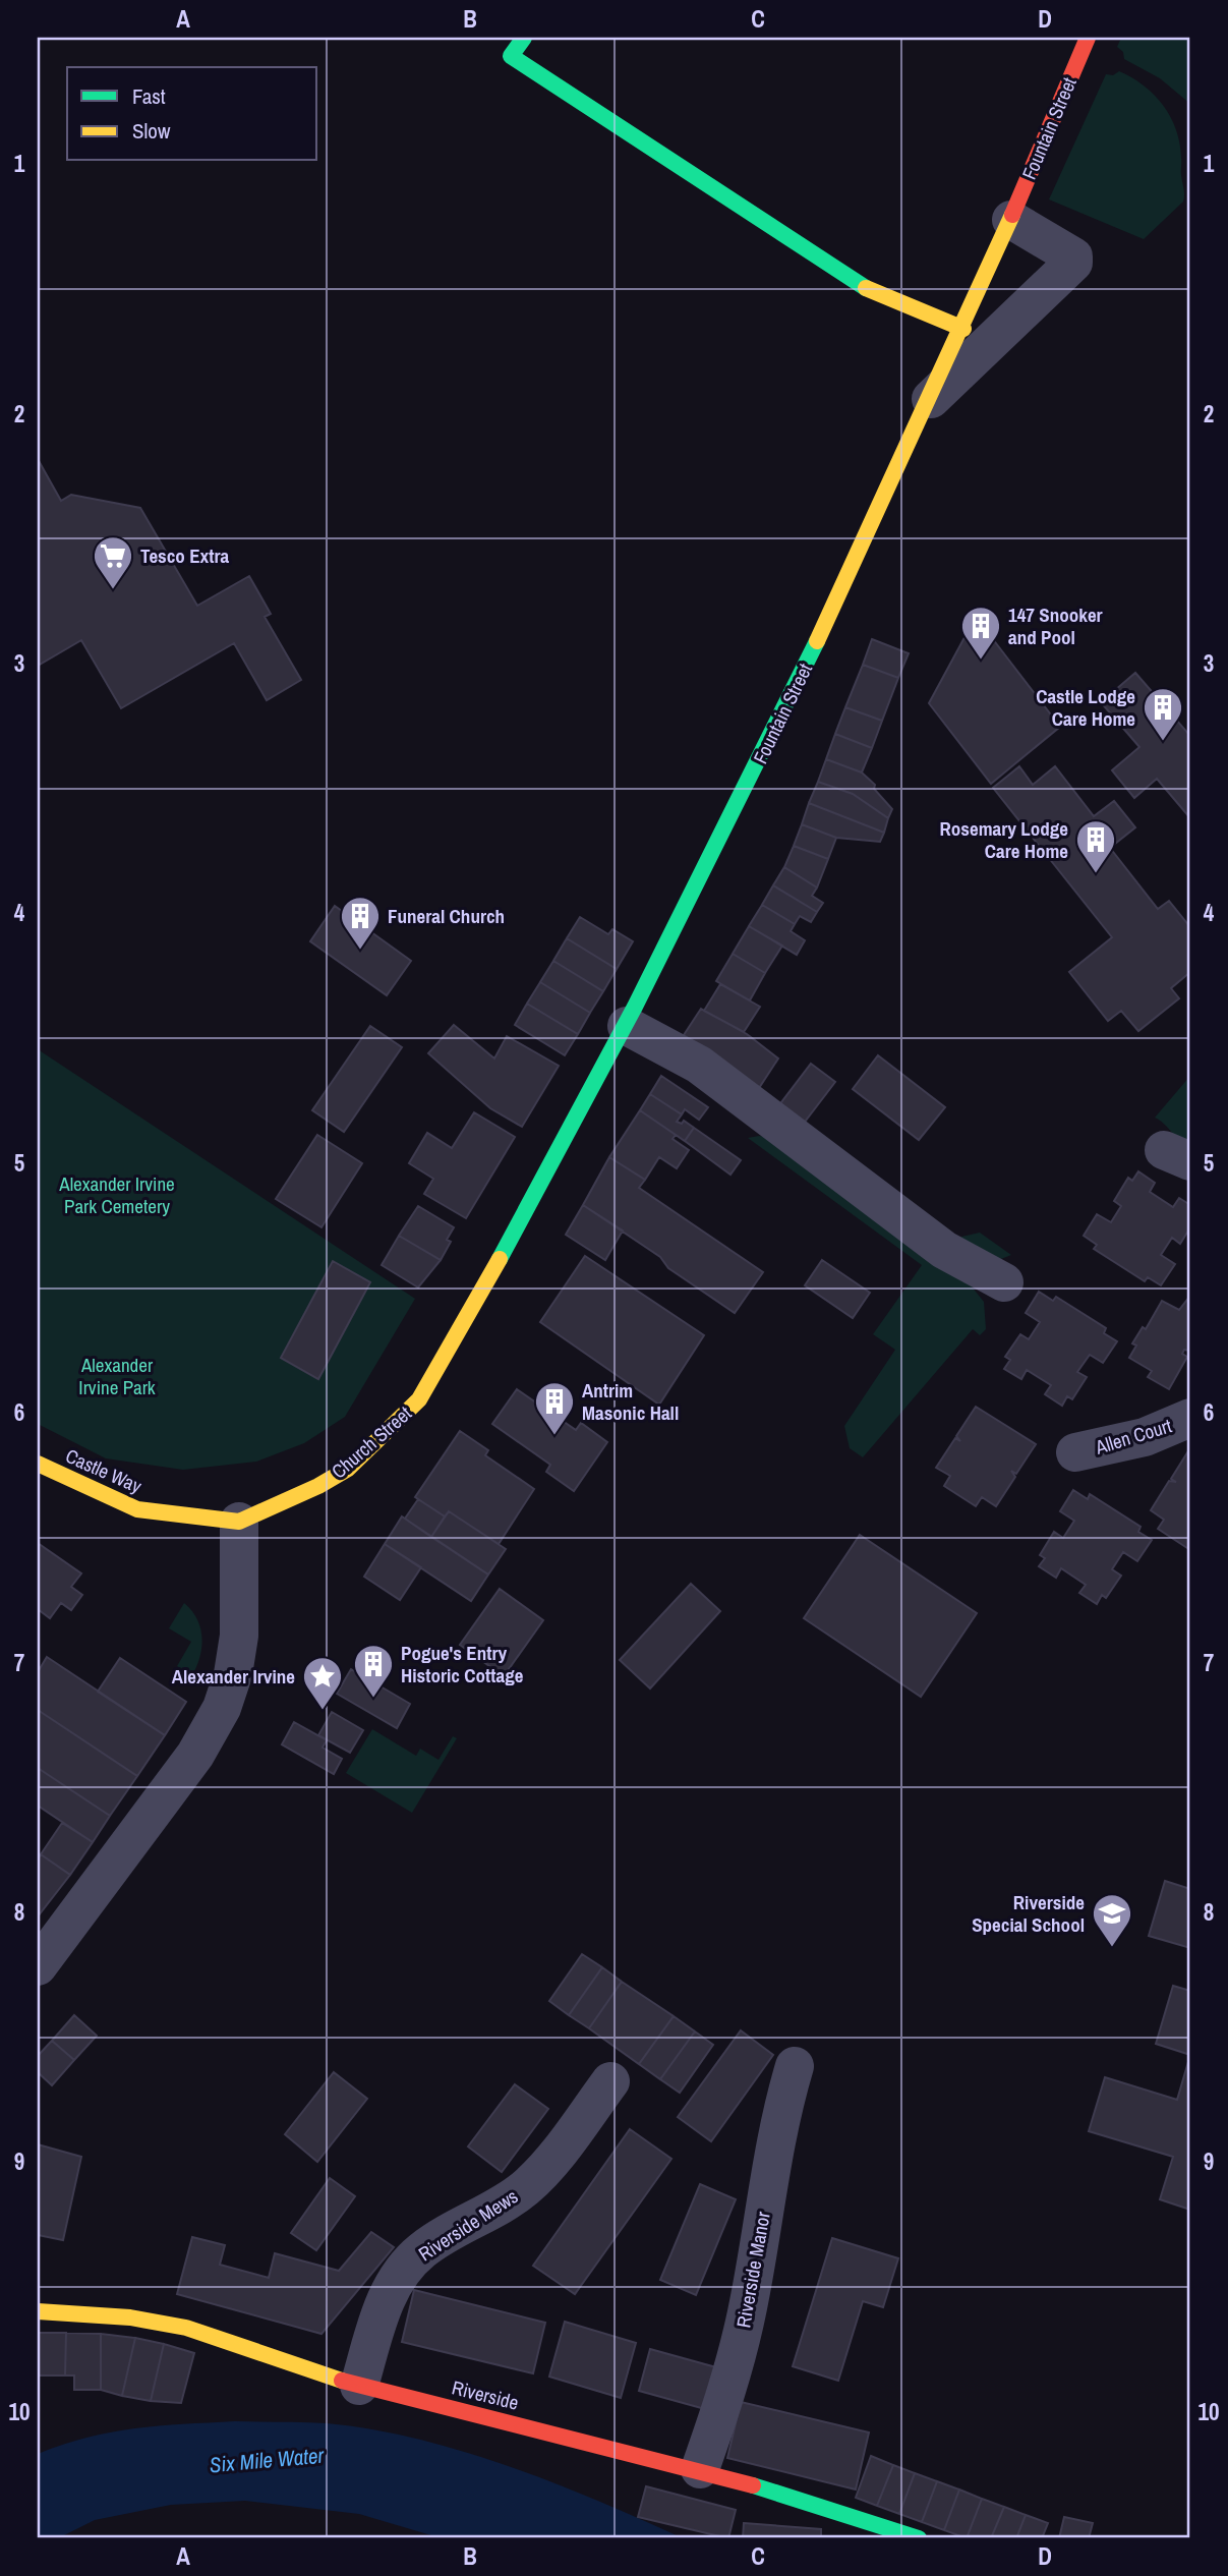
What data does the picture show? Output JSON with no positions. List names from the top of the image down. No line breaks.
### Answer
{"streets":{"main road":["Fountain Street","Church Street","Castle Way","Riverside"],"street":["Allen Court","Riverside Mews","Riverside Manor"]},"crossings":[["Fountain Street","Church Street"],["Church Street","Castle Way"],["Riverside Mews","Riverside"],["Riverside Manor","Riverside"]],"water":["Six Mile Water"],"parks":["Alexander Irvine Park Cemetery","Alexander Irvine Park"],"places":{"supermarket":["Tesco Extra"],"building":["147 Snooker and Pool","Castle Lodge Care Home","Rosemary Lodge Care Home","Funeral Church","Antrim Masonic Hall","Pogue's Entry Historic Cottage"],"place":["Alexander Irvine"],"school or university":["Riverside Special School"]},"legend":["Fast","Slow"],"grid":{"columns":["A","B","C","D"],"rows":["1","2","3","4","5","6","7","8","9","10"]}}
